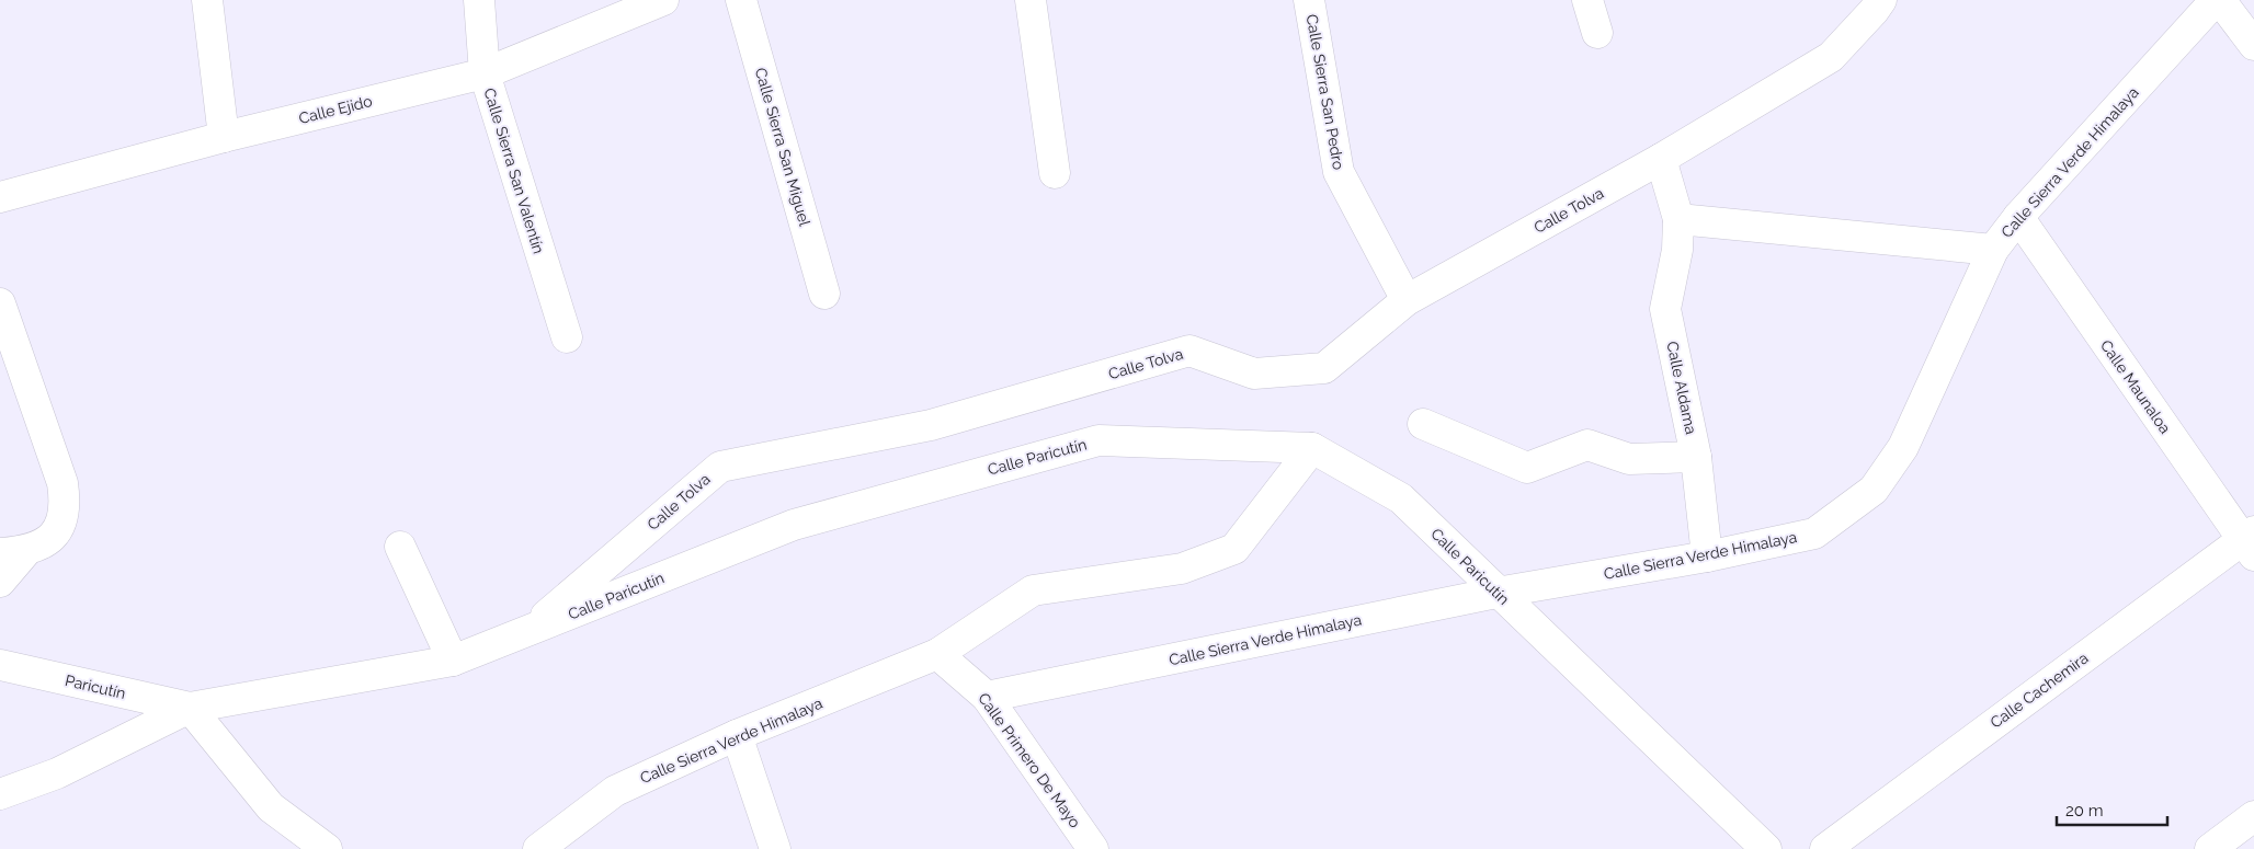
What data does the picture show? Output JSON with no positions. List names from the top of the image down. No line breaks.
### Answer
{"streets":{"street":["Calle Sierra San Pedro","Calle Ejido","Calle Sierra San Miguel","Calle Sierra Verde Himalaya","Calle Sierra San Valentín","Calle Tolva","Calle Maunaloa","Calle Aldama","Calle Paricutín","Paricutín","Calle Cachemira","Calle Primero De Mayo"]},"crossings":[["Calle Sierra San Pedro","Calle Tolva"],["Calle Ejido","Calle Sierra San Valentín"],["Calle Sierra Verde Himalaya","Calle Maunaloa"],["Calle Sierra Verde Himalaya","Calle Aldama"],["Calle Sierra Verde Himalaya","Calle Paricutín"],["Calle Sierra Verde Himalaya","Calle Primero De Mayo"],["Calle Tolva","Calle Aldama"],["Calle Tolva","Calle Paricutín"],["Calle Maunaloa","Calle Cachemira"],["Calle Paricutín","Paricutín"]],"scale_bar":"20 m"}
